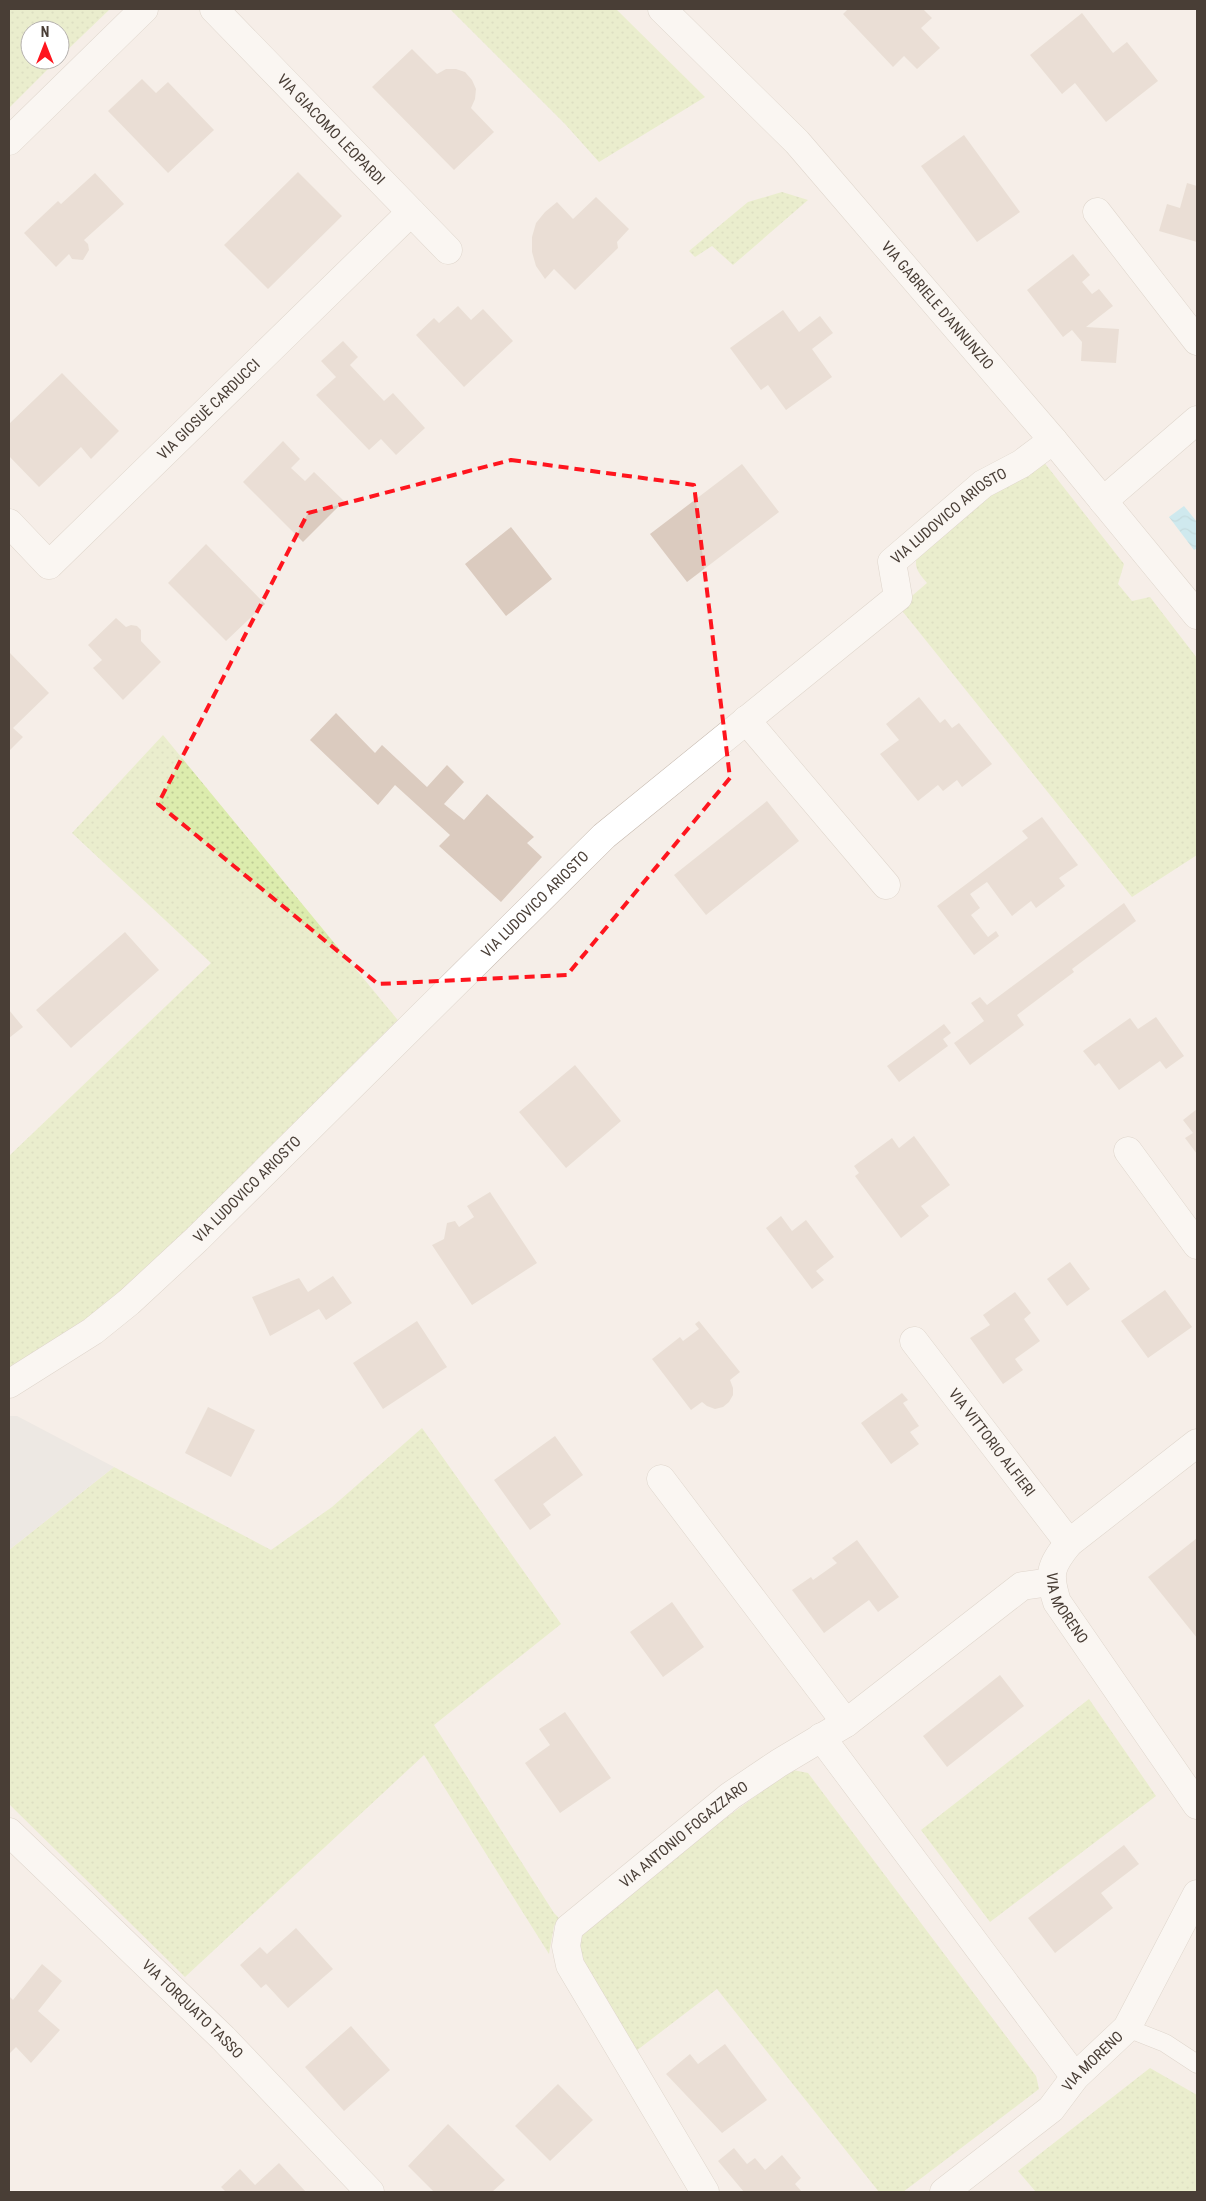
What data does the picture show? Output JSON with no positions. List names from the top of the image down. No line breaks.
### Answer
{"streets":{"street":["VIA GIACOMO LEOPARDI","VIA GABRIELE D'ANNUNZIO","VIA GIOSUÈ CARDUCCI","VIA LUDOVICO ARIOSTO","VIA VITTORIO ALFIERI","VIA MORENO","VIA ANTONIO FOGAZZARO","VIA TORQUATO TASSO"]},"crossings":[["VIA GIACOMO LEOPARDI","VIA GIOSUÈ CARDUCCI"],["VIA GABRIELE D'ANNUNZIO","VIA LUDOVICO ARIOSTO"],["VIA VITTORIO ALFIERI","VIA MORENO"],["VIA MORENO","VIA ANTONIO FOGAZZARO"]],"north":"top"}
